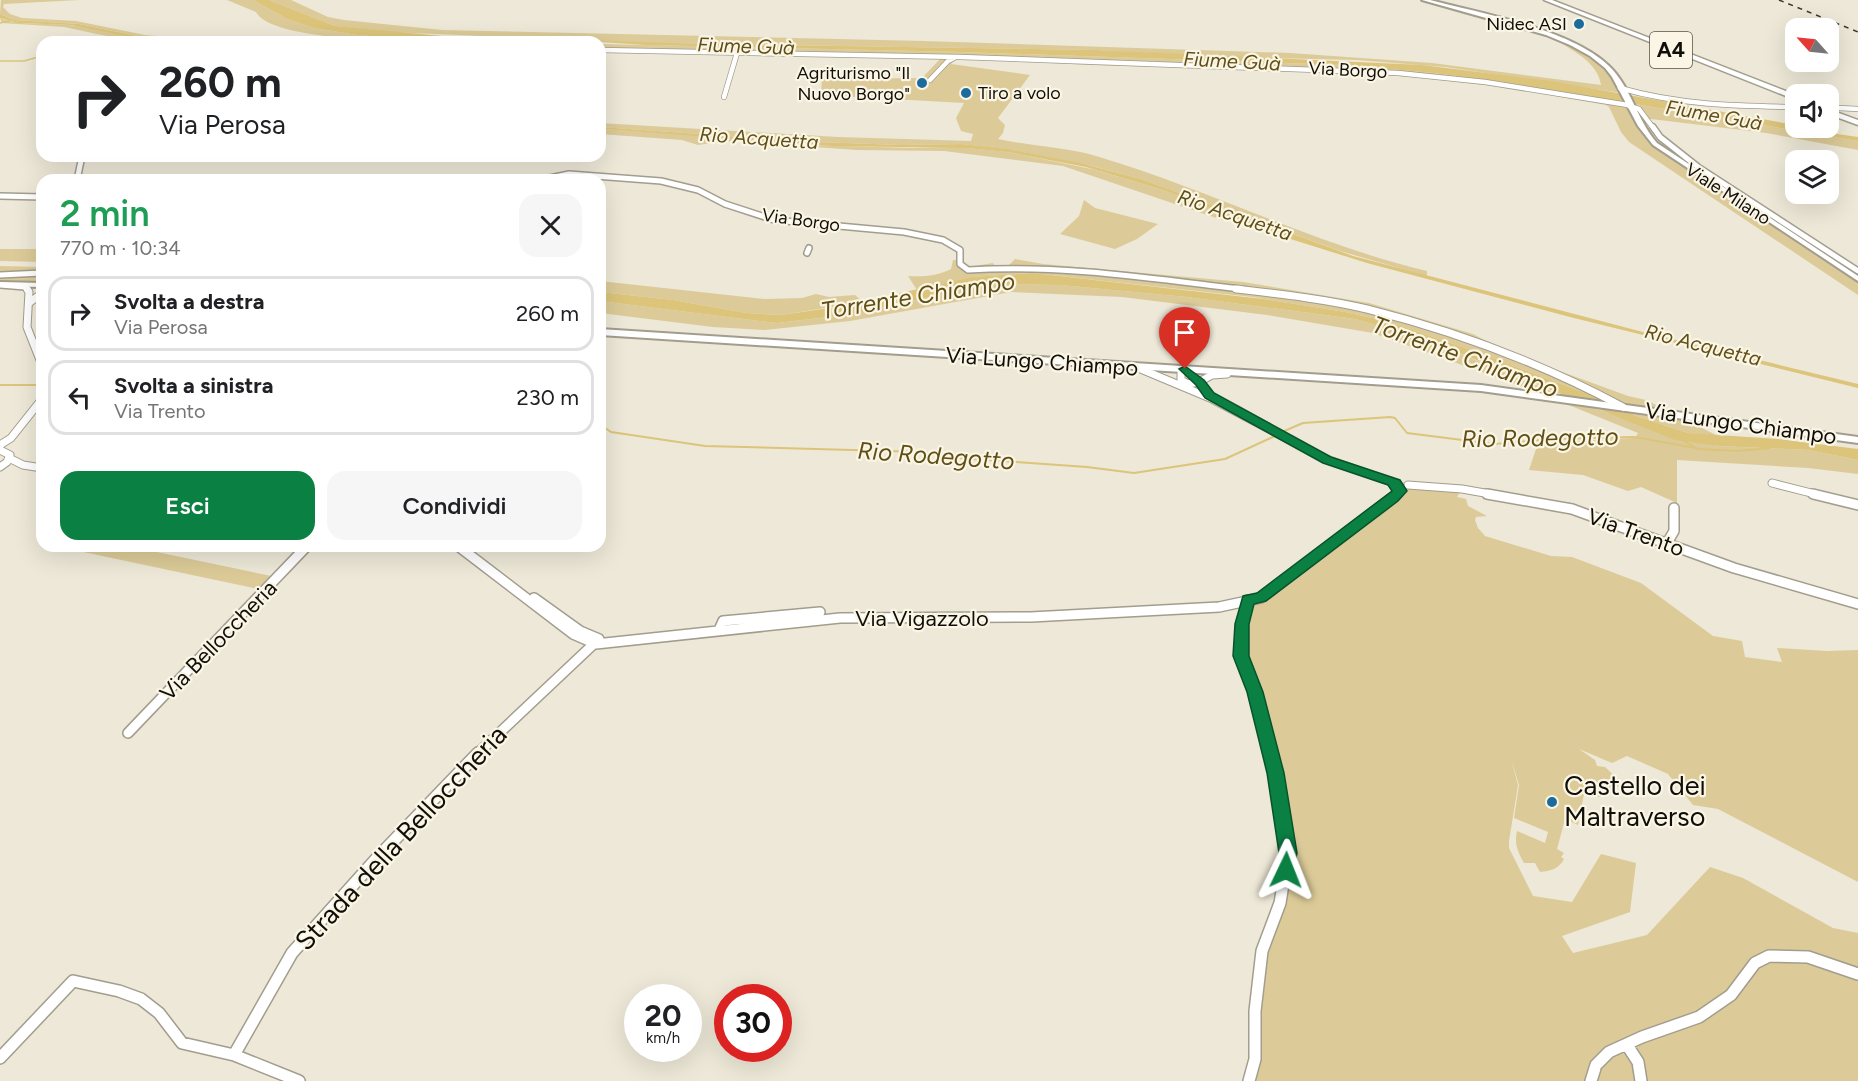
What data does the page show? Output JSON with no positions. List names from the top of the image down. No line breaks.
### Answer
{"streets":{"highway":["A4"],"main road":["Viale Milano","Via Lungo Chiampo"],"street":["Via Borgo","Via Trento","Via Vigazzolo","Via Belloccheria","Strada della Belloccheria"]},"crossings":[["Via Borgo","Viale Milano"],["Via Borgo","Via Lungo Chiampo"],["Via Lungo Chiampo","Via Trento"],["Via Trento","Via Vigazzolo"],["Via Vigazzolo","Strada della Belloccheria"]],"water":["Fiume Guà","Rio Acquetta","Torrente Chiampo","Rio Rodegotto"],"places":["Nidec ASI","Agriturismo \"Il Nuovo Borgo\"","Tiro a volo","Castello dei Maltraverso"],"north":"top left","page":{"turn":["260 m","Via Perosa"],"heading":["2 min","770 m · 10:34"],"list":[{"name":"Svolta a destra","note":"Via Perosa","value":"260 m"},{"name":"Svolta a sinistra","note":"Via Trento","value":"230 m"}],"buttons":["Esci","Condividi"],"speed":"20 km/h","limit":"30"}}
